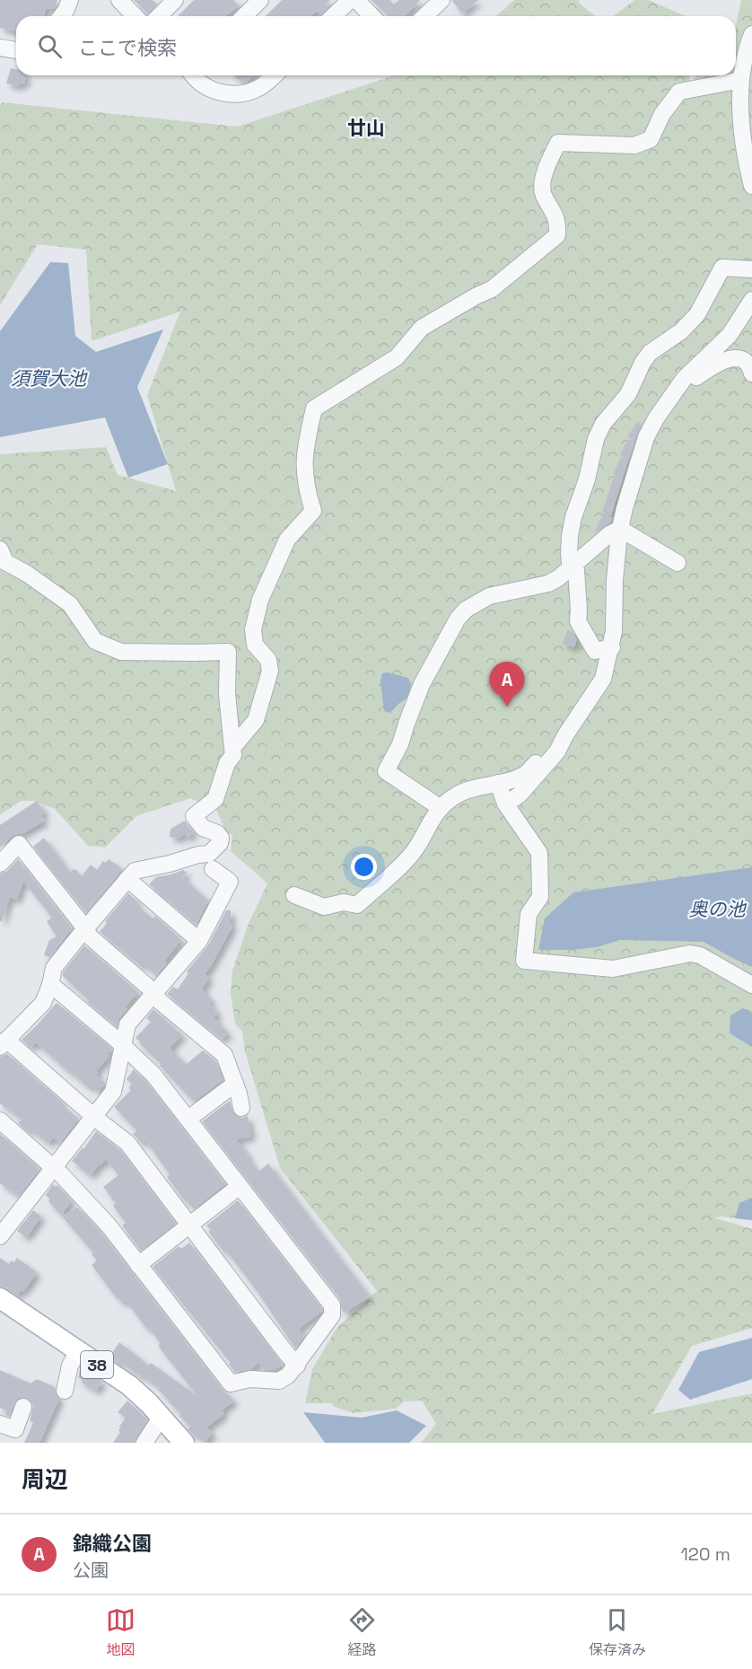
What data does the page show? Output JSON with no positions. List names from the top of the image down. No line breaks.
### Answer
{"streets":{"main road":["38"]},"districts":["廿山"],"water":["須賀大池","奥の池"],"page":{"search":"ここで検索","pins":"A","heading":"周辺","list":[{"mark":"A","name":"錦織公園","note":"公園","value":"120 m"}],"nav":["地図","経路","保存済み"]}}
